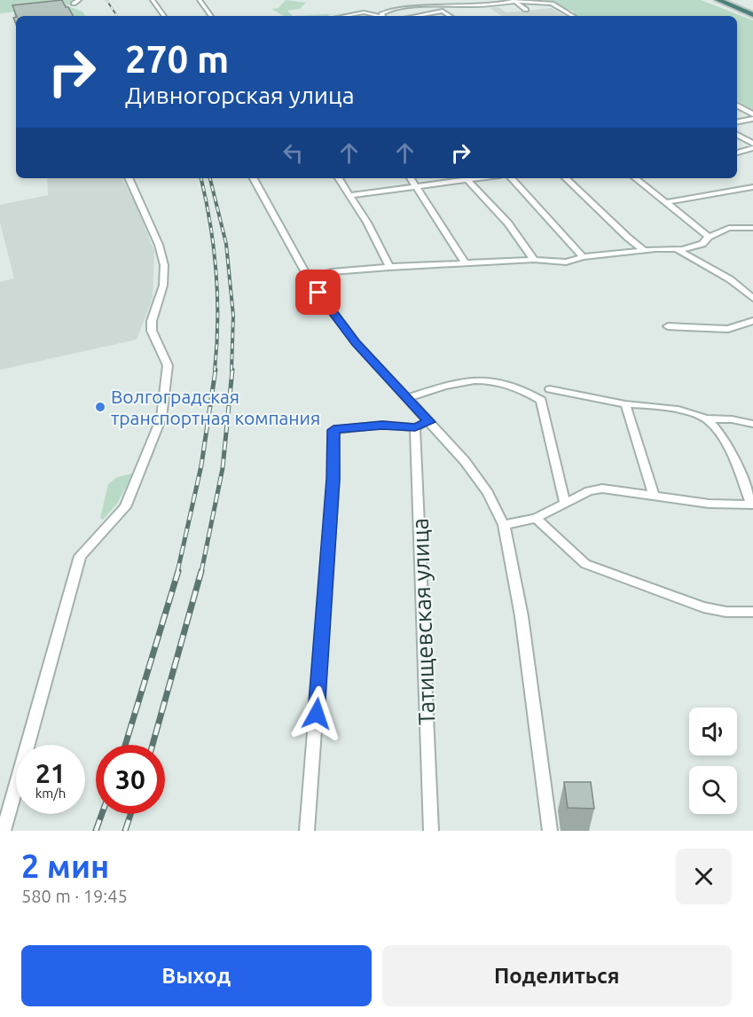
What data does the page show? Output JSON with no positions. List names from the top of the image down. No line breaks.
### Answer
{"streets":{"street":["Татищевская улица"]},"places":["Волгоградская транспортная компания"],"page":{"turn":["270 m","Дивногорская улица"],"speed":"21 km/h","limit":"30","heading":["2 мин","580 m · 19:45"],"buttons":["Выход","Поделиться"]}}
